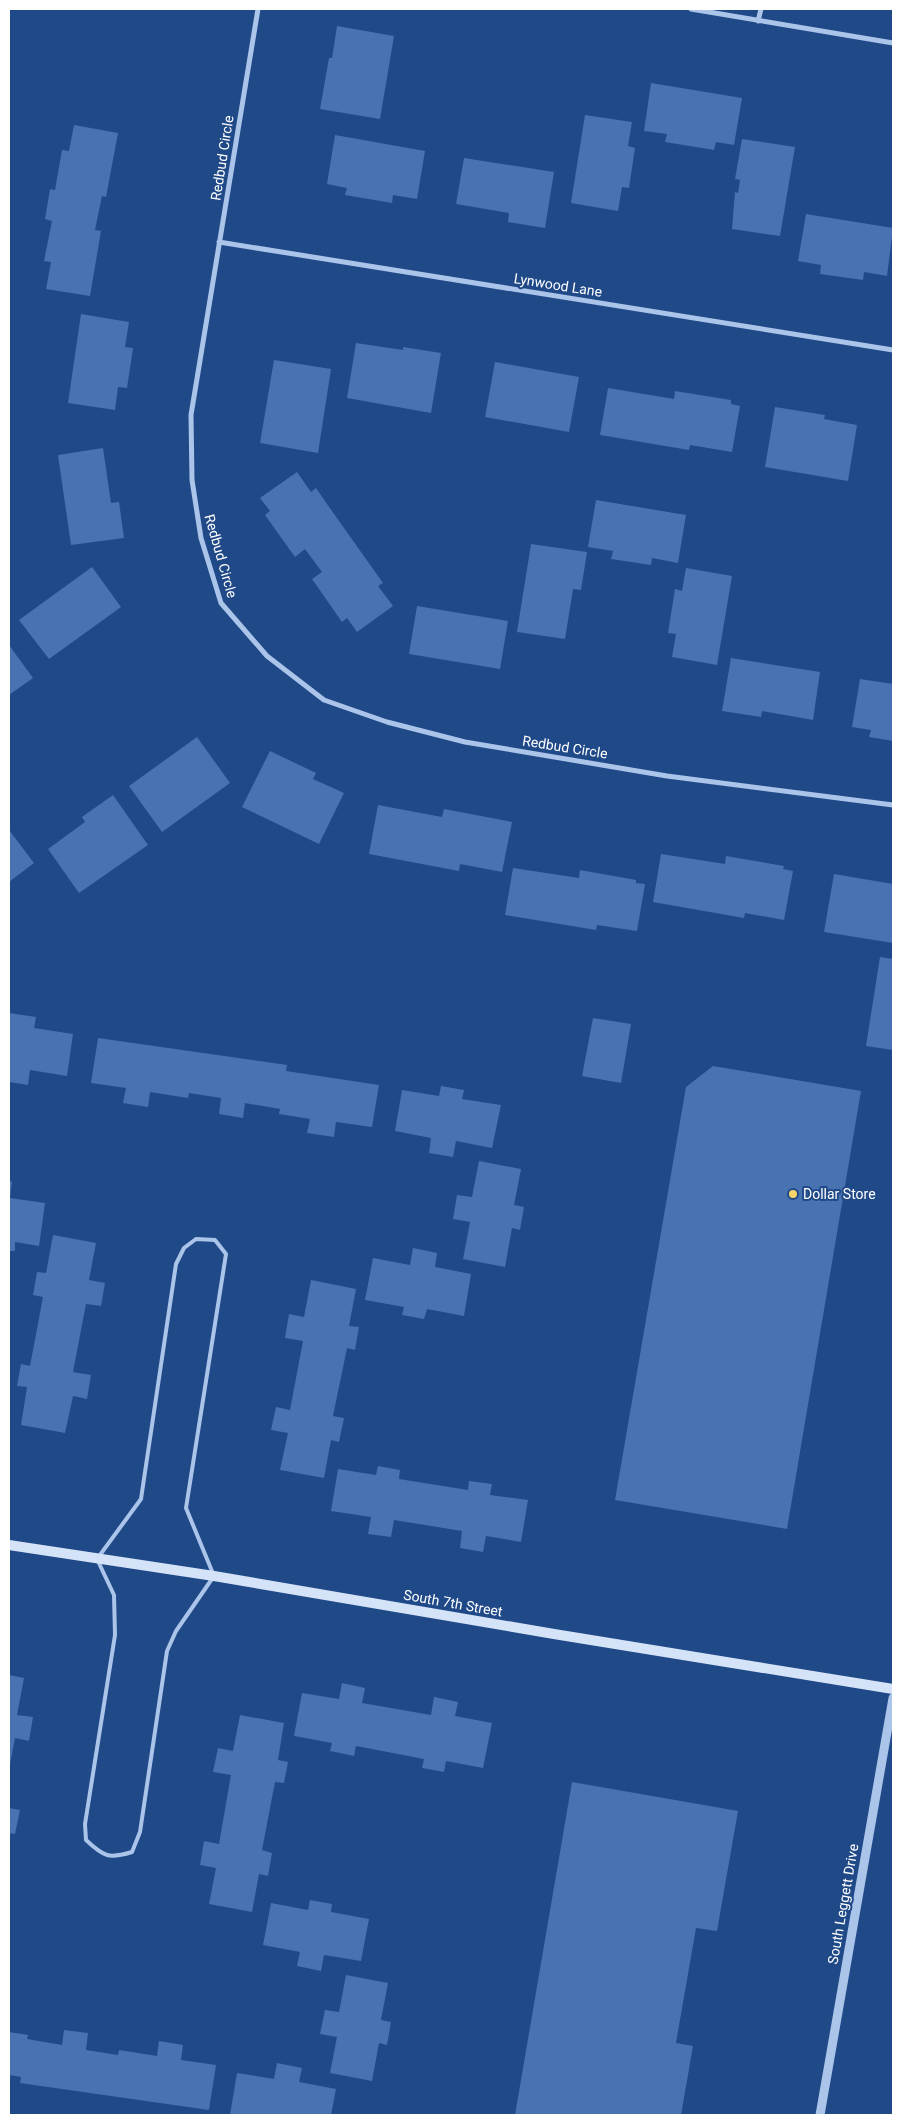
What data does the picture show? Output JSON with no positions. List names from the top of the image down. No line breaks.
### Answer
{"streets":{"main road":["South 7th Street"],"street":["Redbud Circle","Lynwood Lane","South Leggett Drive"]},"crossings":[["Redbud Circle","Lynwood Lane"]],"places":["Dollar Store"]}
